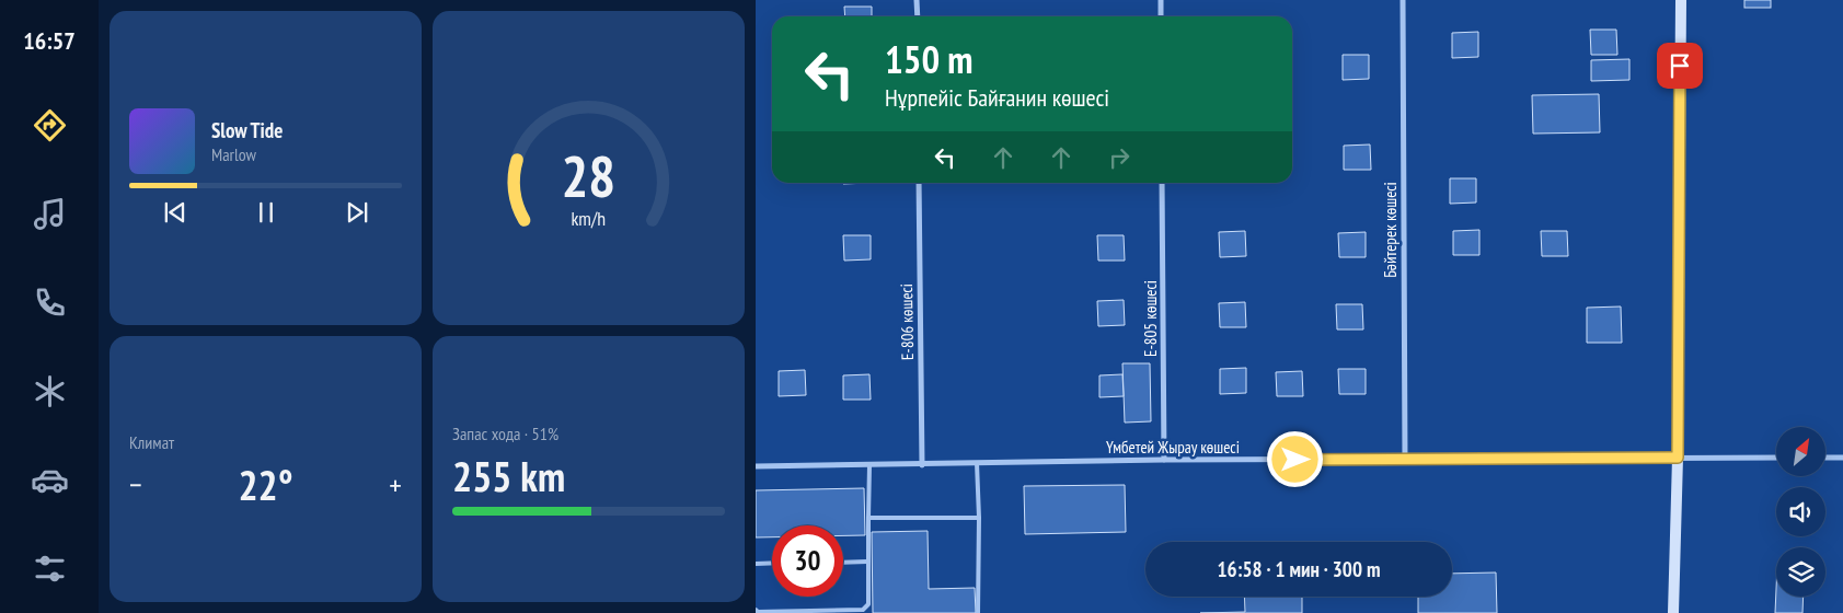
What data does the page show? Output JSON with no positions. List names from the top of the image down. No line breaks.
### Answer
{"streets":{"street":["Бәйтерек көшесі","Е-805 көшесі","Е-806 көшесі","Үмбетей Жырау көшесі"]},"crossings":[["Бәйтерек көшесі","Үмбетей Жырау көшесі"],["Е-805 көшесі","Үмбетей Жырау көшесі"],["Е-806 көшесі","Үмбетей Жырау көшесі"]],"north":"top right","page":{"tabs":"16:57","turn":["150 m","Нұрпейіс Байғанин көшесі"],"song":["Slow Tide","Marlow"],"tile":["Климат",["Запас хода · 51%","255 km"]],"heat":["−","22°","+"],"limit":"30","trip":"16:58 · 1 мин · 300 m","gauge":["28","km/h"]}}
